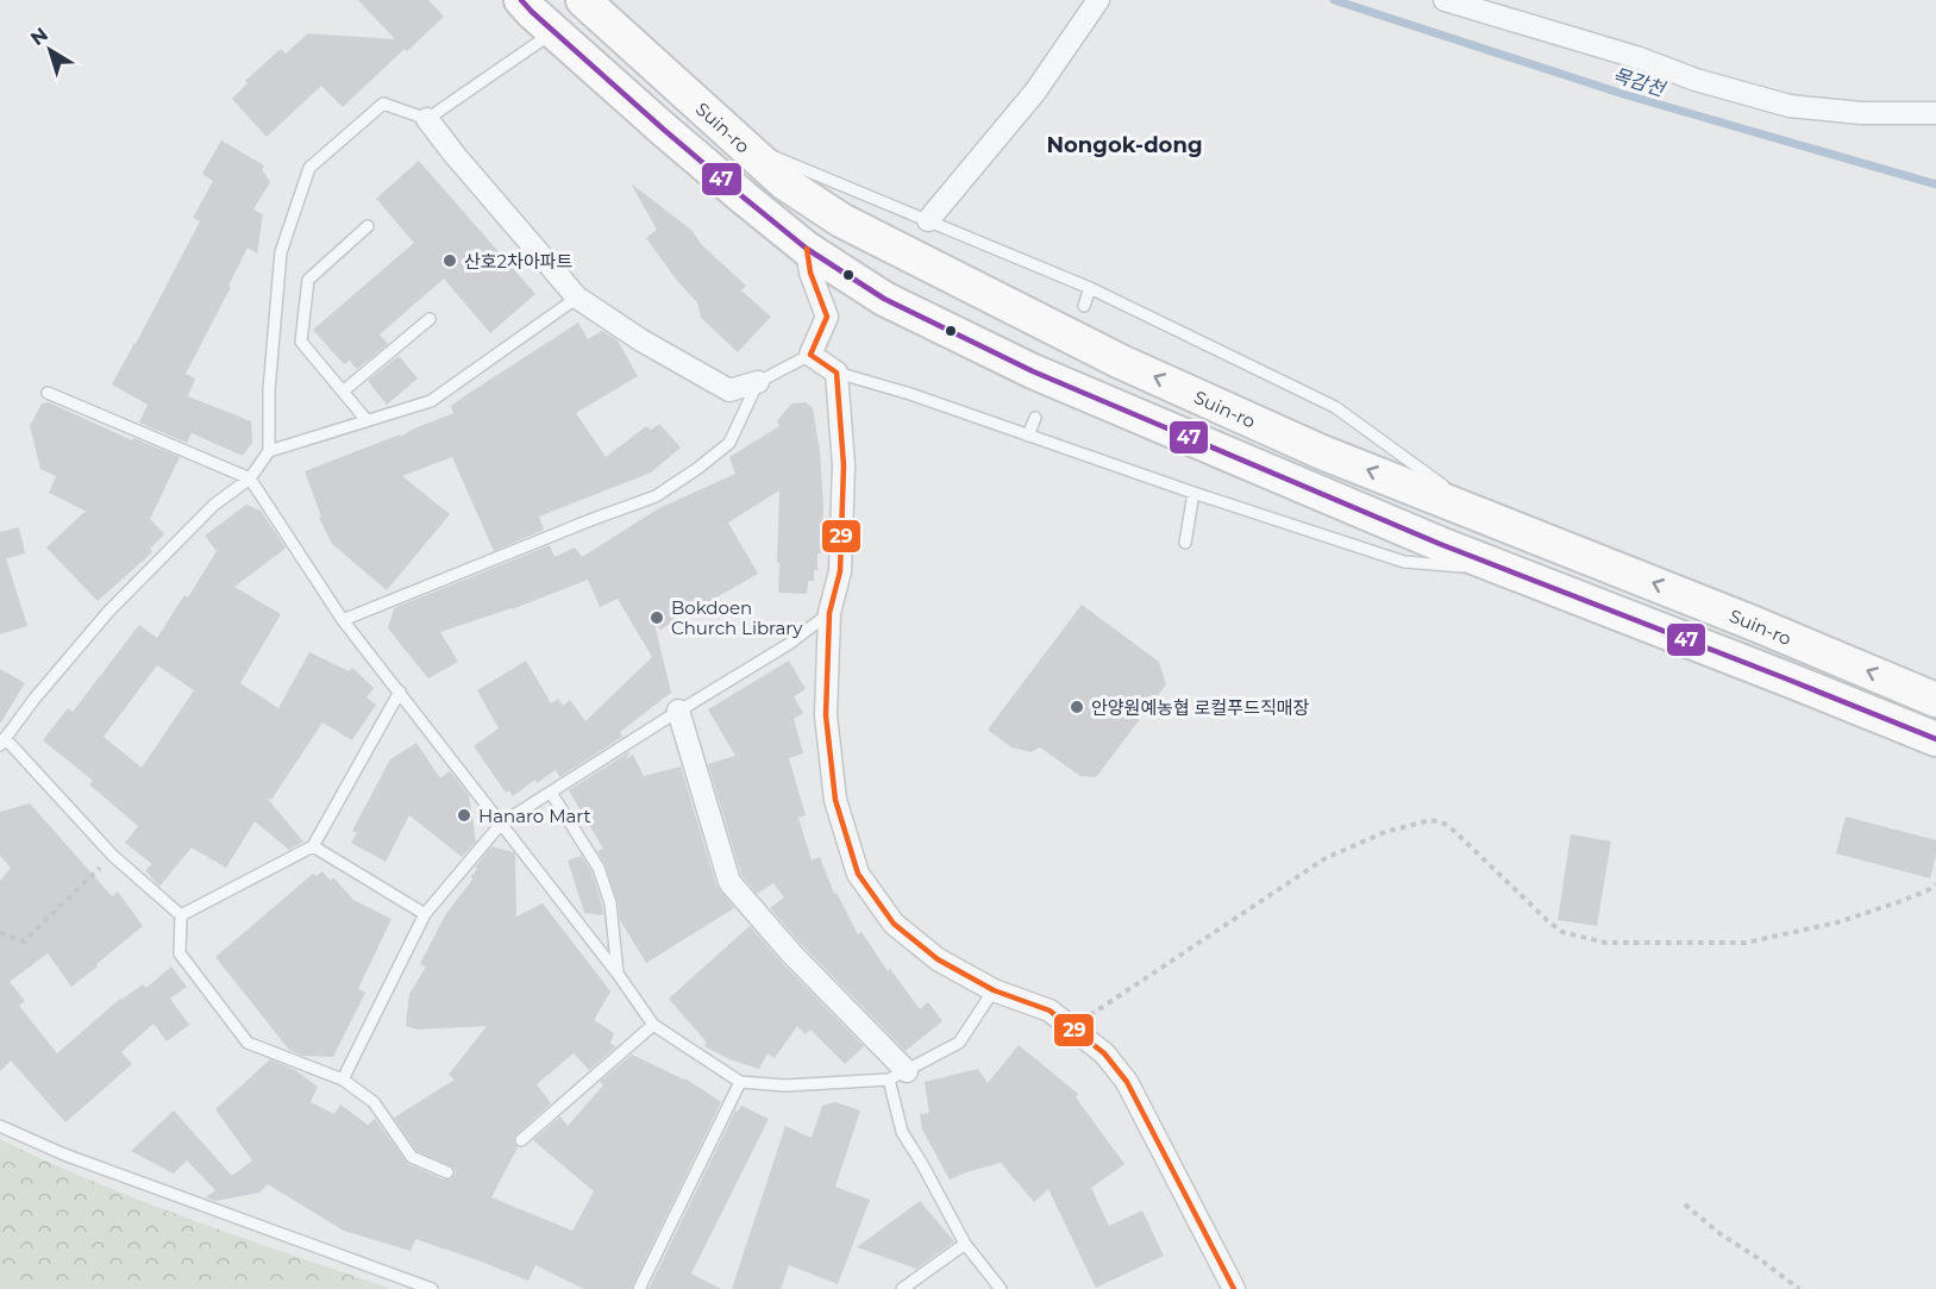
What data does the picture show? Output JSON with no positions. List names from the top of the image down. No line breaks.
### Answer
{"streets":{"main road":["Suin-ro"]},"districts":["Nongok-dong"],"water":["목감천"],"places":["산호2차아파트","Bokdoen Church Library","안양원예농협 로컬푸드직매장","Hanaro Mart"],"lines":["transit line 47","transit line 29"],"north":"top left"}
